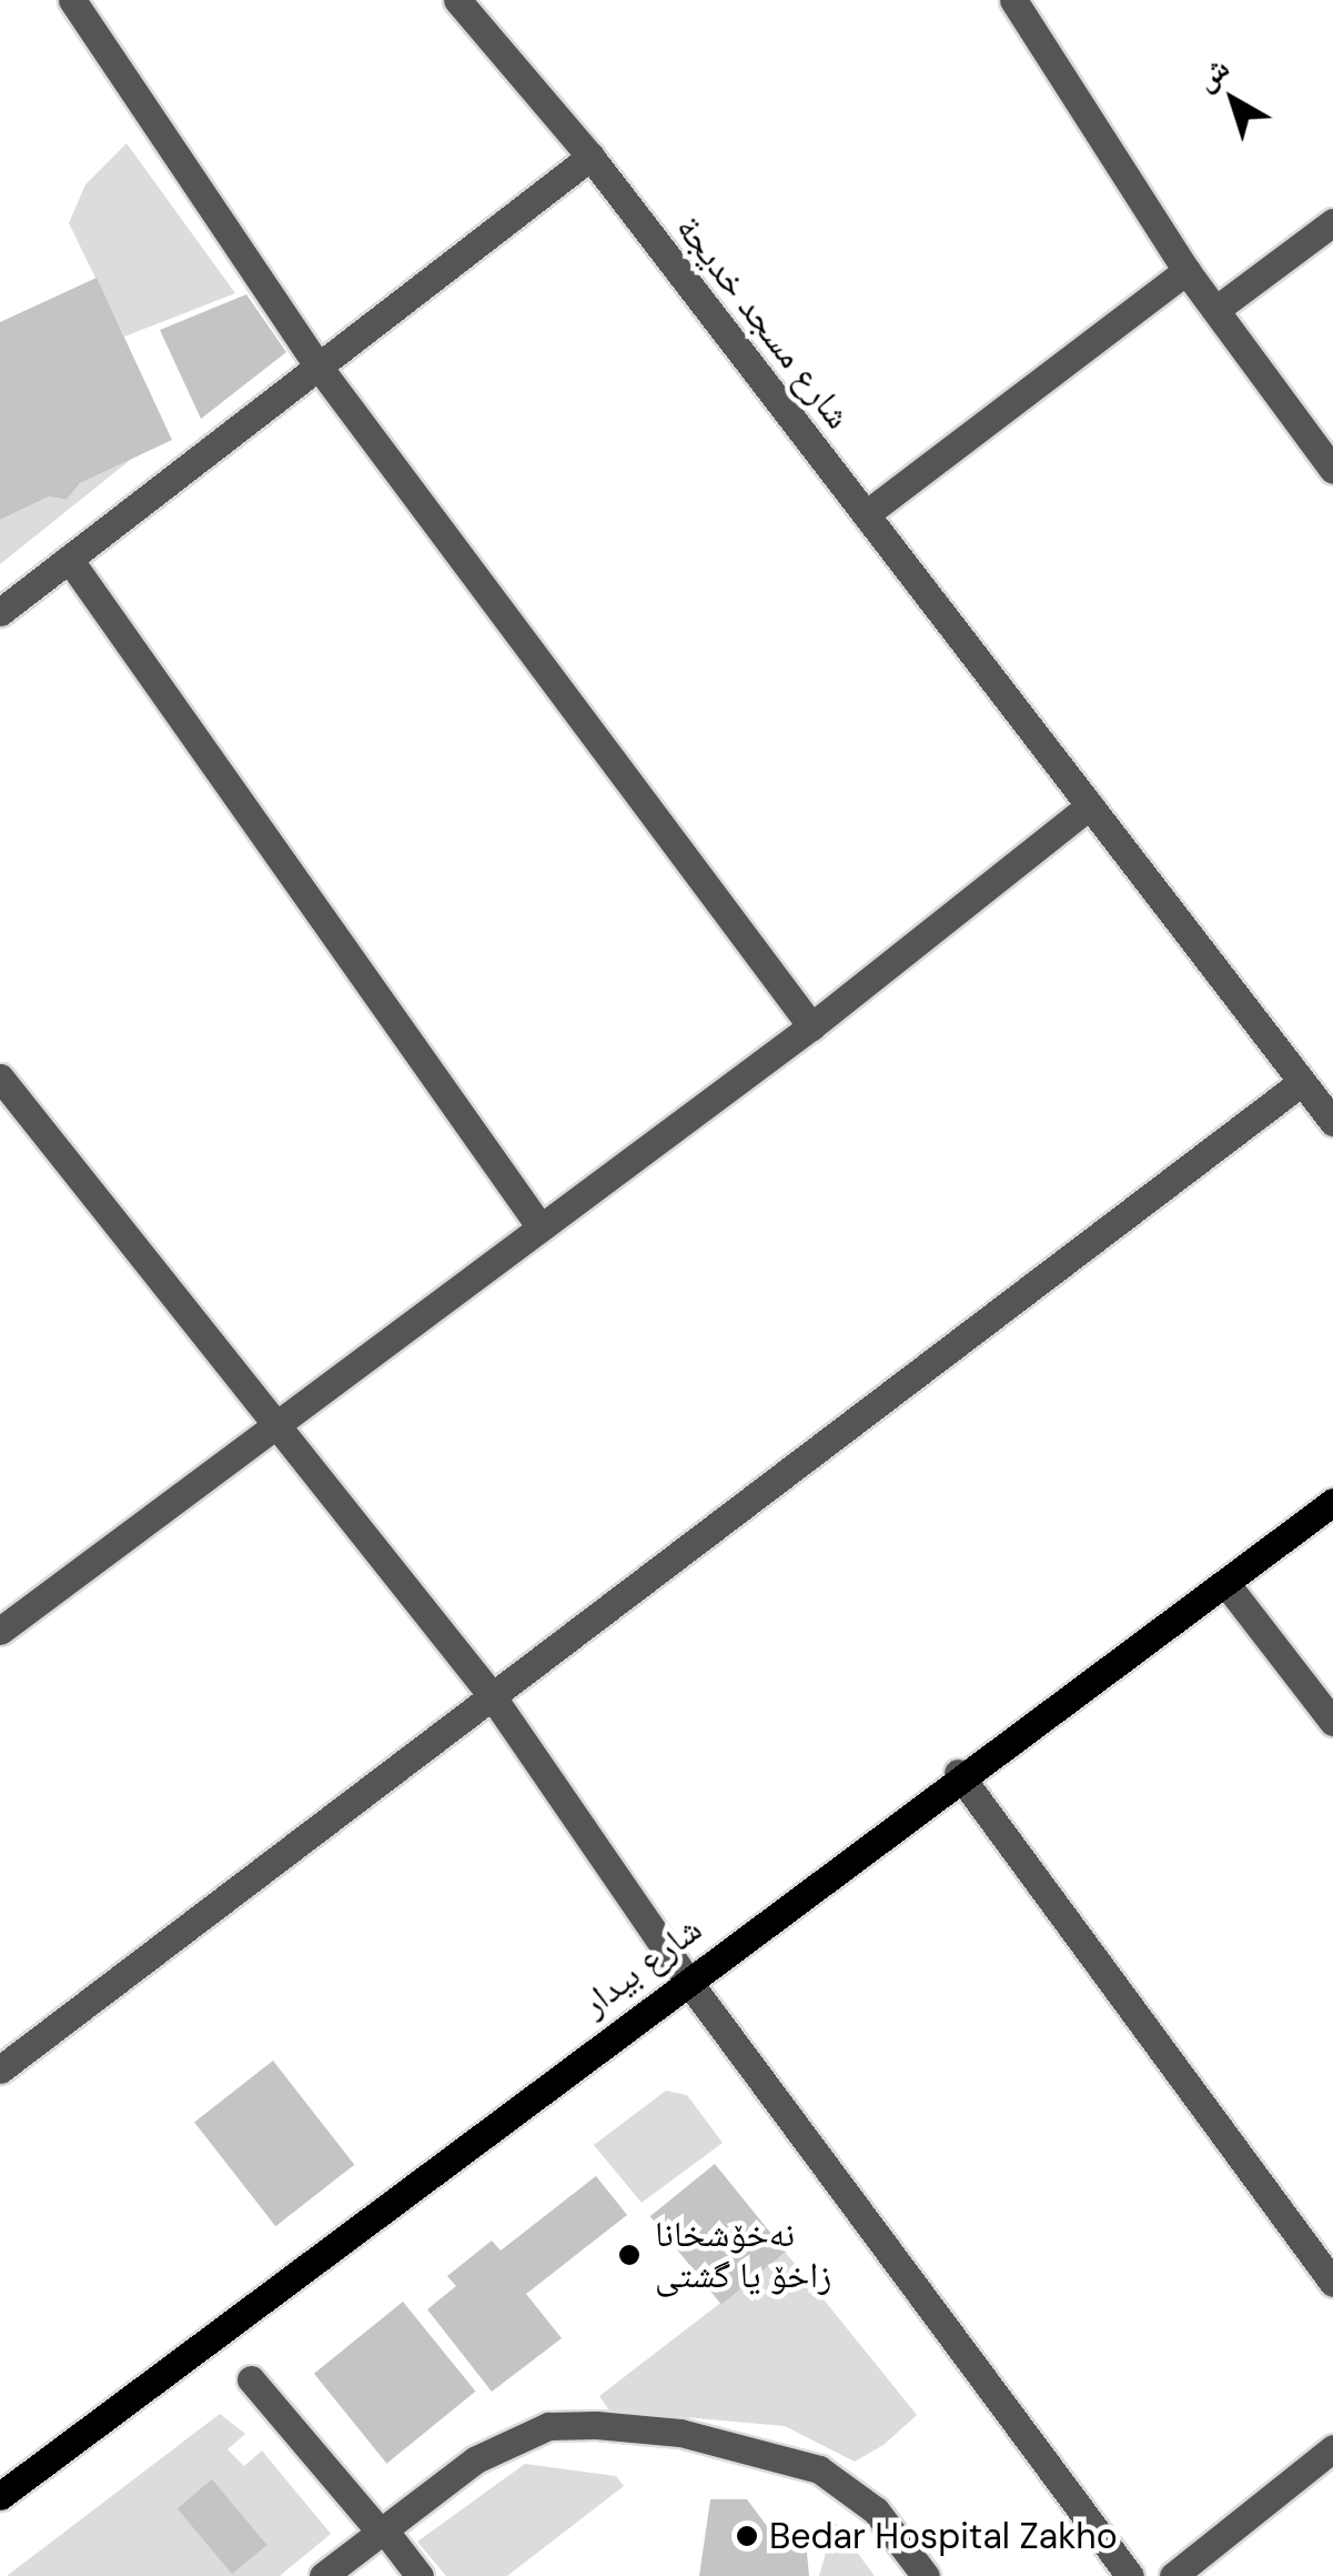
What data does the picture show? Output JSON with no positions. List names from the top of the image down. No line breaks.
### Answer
{"streets":{"main road":["شارع بيدار"],"street":["شارع مسجد خديجة"]},"places":["نەخۆشخانا زاخۆ یا گشتی","Bedar Hospital Zakho"],"north":"top left"}
